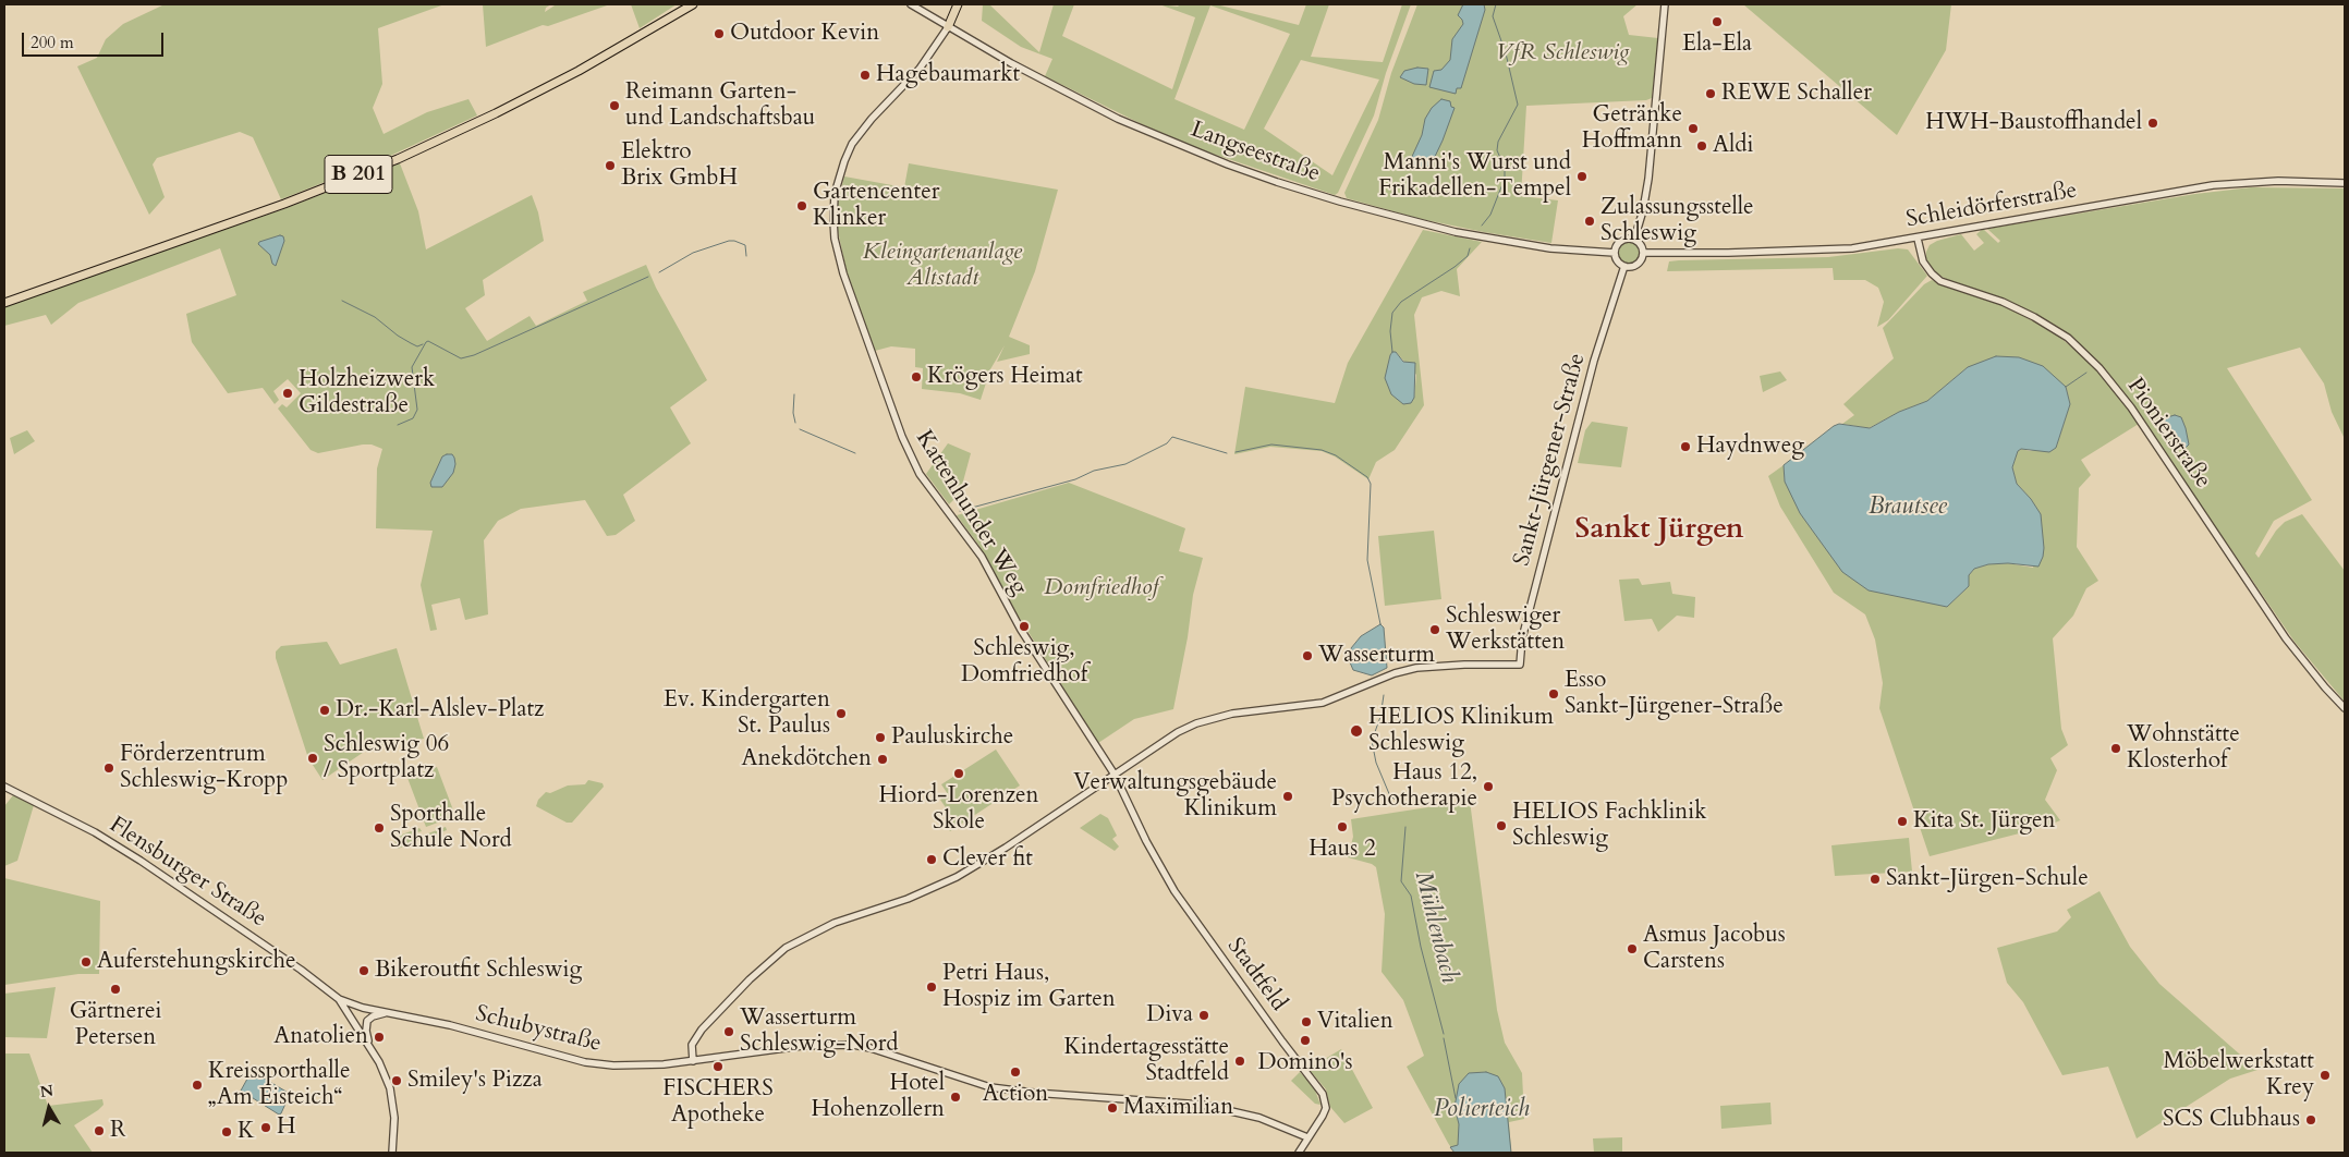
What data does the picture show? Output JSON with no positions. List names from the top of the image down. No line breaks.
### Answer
{"streets":{"main road":["B 201"],"street":["Langseestraße","Schleidörferstraße","Pionierstraße","Sankt-Jürgener-Straße","Kattenhunder Weg","Flensburger Straße","Stadtfeld","Schubystraße"]},"crossings":[["Langseestraße","Schleidörferstraße"],["Langseestraße","Sankt-Jürgener-Straße"],["Langseestraße","Kattenhunder Weg"],["Schleidörferstraße","Pionierstraße"],["Schleidörferstraße","Sankt-Jürgener-Straße"],["Sankt-Jürgener-Straße","Kattenhunder Weg"],["Kattenhunder Weg","Stadtfeld"],["Flensburger Straße","Schubystraße"],["Stadtfeld","Schubystraße"]],"districts":["Sankt Jürgen"],"water":["Brautsee","Mühlenbach","Polierteich"],"parks":["VfR Schleswig","Kleingartenanlage Altstadt","Domfriedhof"],"places":["Ela-Ela","Outdoor Kevin","Hagebaumarkt","REWE Schaller","Reimann Garten- und Landschaftsbau","HWH-Baustoffhandel","Getränke Hoffmann","Aldi","Elektro Brix GmbH","Manni's Wurst und Frikadellen-Tempel","Gartencenter Klinker","Zulassungsstelle Schleswig","Krögers Heimat","Holzheizwerk Gildestraße","Haydnweg","Schleswig, Domfriedhof","Schleswiger Werkstätten","Wasserturm","Esso Sankt-Jürgener-Straße","Dr.-Karl-Alslev-Platz","Ev. Kindergarten St. Paulus","HELIOS Klinikum Schleswig","Pauluskirche","Wohnstätte Klosterhof","Schleswig 06 / Sportplatz","Anekdötchen","Förderzentrum Schleswig-Kropp","Hiord-Lorenzen Skole","Haus 12, Psychotherapie","Verwaltungsgebäude Klinikum","Kita St. Jürgen","HELIOS Fachklinik Schleswig","Haus 2","Sporthalle Schule Nord","Clever fit","Sankt-Jürgen-Schule","Asmus Jacobus Carstens","Auferstehungskirche","Bikeroutfit Schleswig","Petri Haus, Hospiz im Garten","Gärtnerei Petersen","Diva","Vitalien","Wasserturm Schleswig-Nord","Anatolien","Domino's","Kindertagesstätte Stadtfeld","FISCHERS Apotheke","Action","Möbelwerkstatt Krey","Smiley's Pizza","Kreissporthalle „Am Eisteich“","Hotel Hohenzollern","Maximilian","SCS Clubhaus","H","R","K"],"scale_bar":"200 m","north":"top"}
